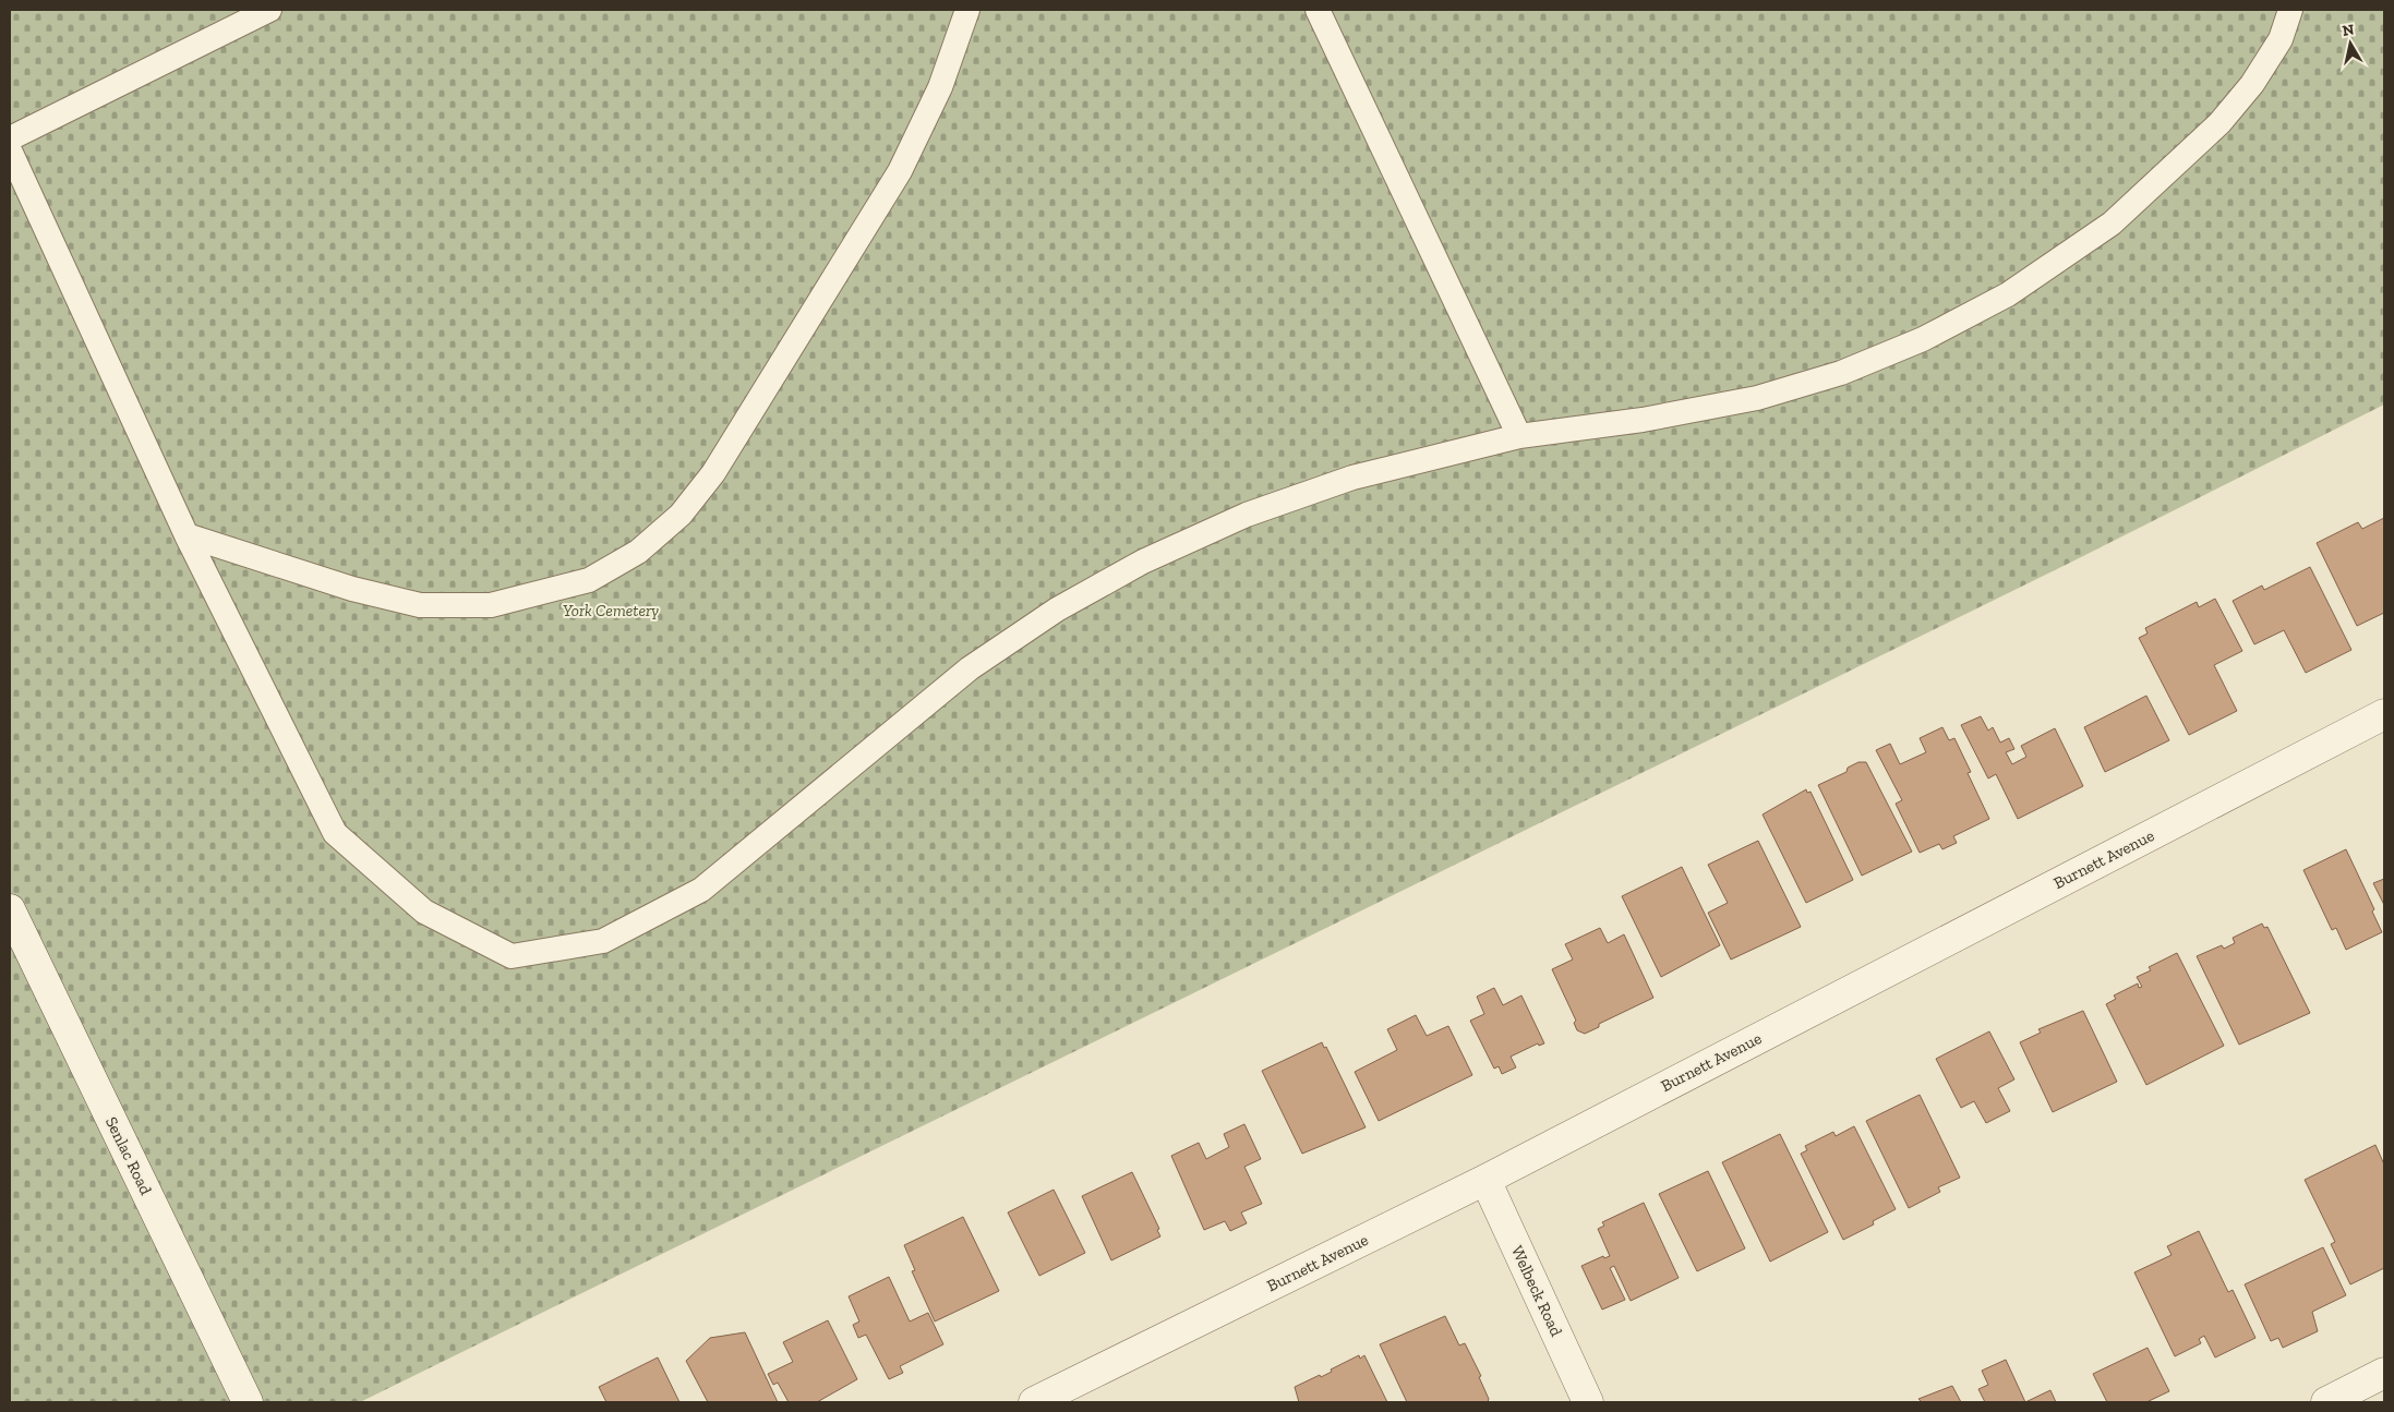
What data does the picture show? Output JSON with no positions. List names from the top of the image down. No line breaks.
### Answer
{"streets":{"street":["Burnett Avenue","Senlac Road","Welbeck Road"]},"crossings":[["Burnett Avenue","Welbeck Road"]],"parks":["York Cemetery"],"north":"top"}
